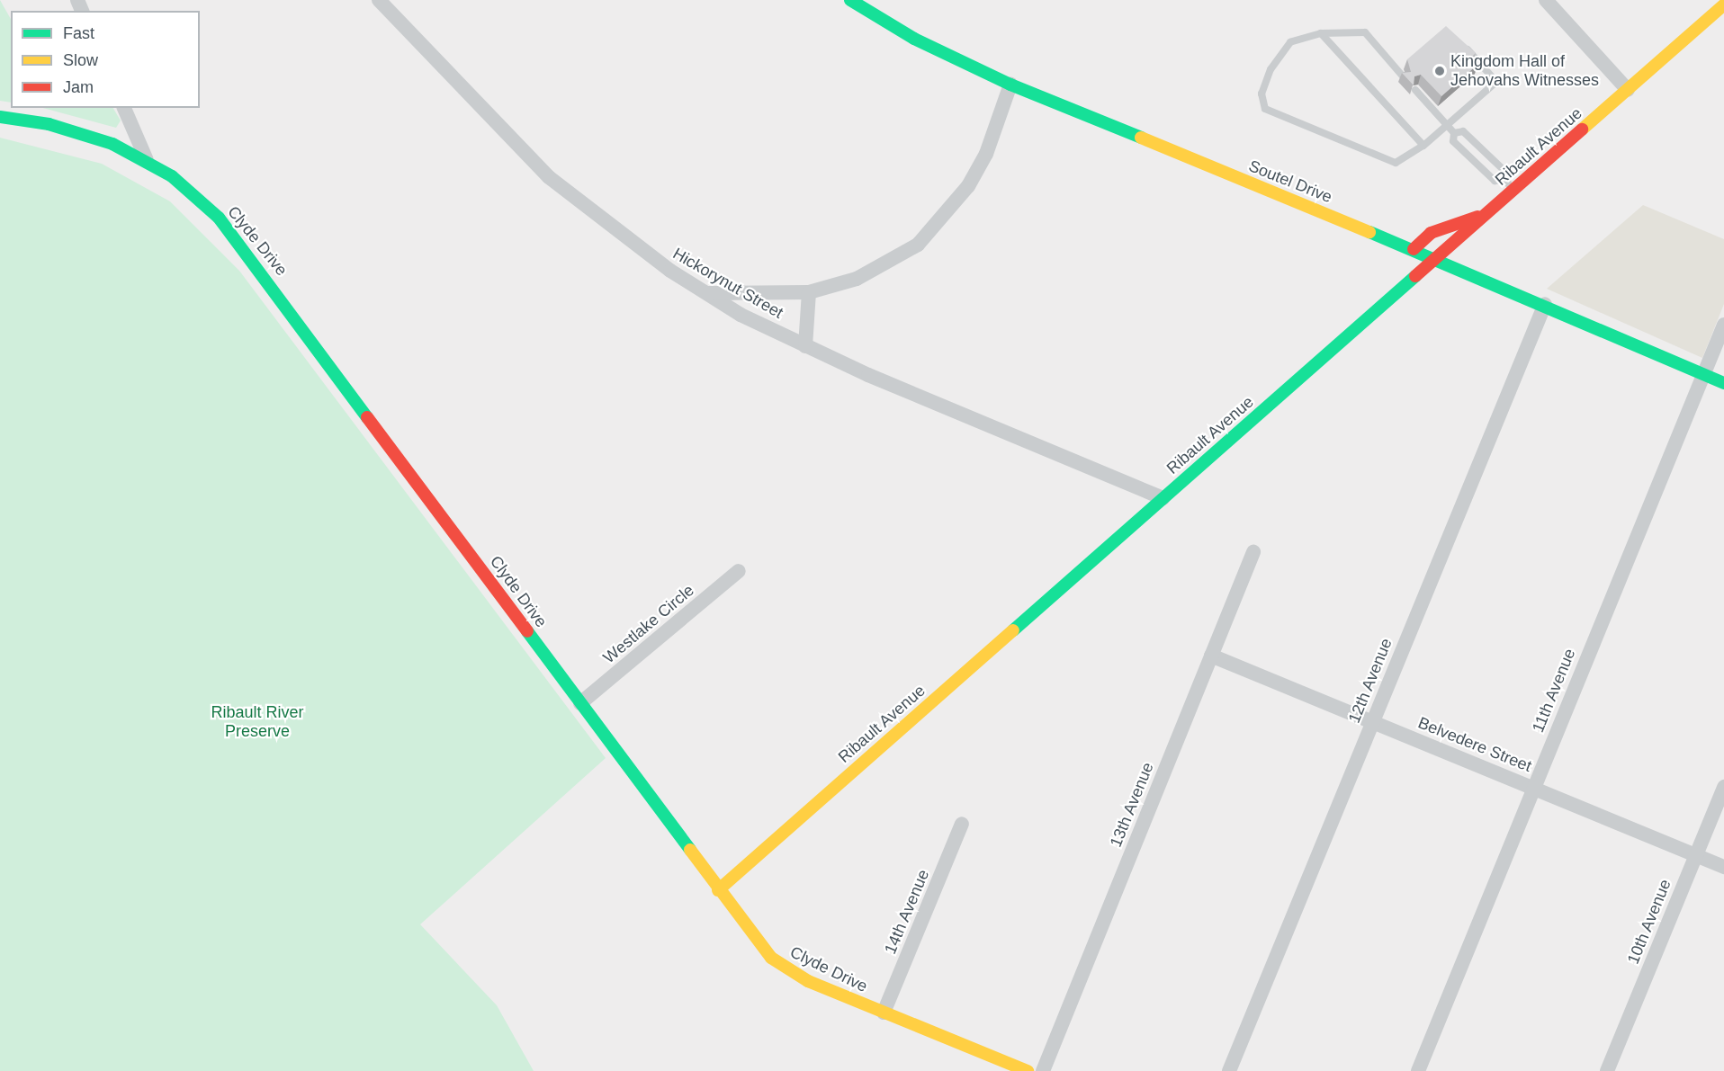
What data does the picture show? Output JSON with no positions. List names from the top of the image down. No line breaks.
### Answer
{"streets":{"street":["Ribault Avenue","Soutel Drive","Clyde Drive","Hickorynut Street","Westlake Circle","12th Avenue","11th Avenue","Belvedere Street","13th Avenue","14th Avenue","10th Avenue"]},"crossings":[["Ribault Avenue","Soutel Drive"],["Ribault Avenue","Clyde Drive"],["Ribault Avenue","Hickorynut Street"],["Soutel Drive","12th Avenue"],["Soutel Drive","11th Avenue"],["Clyde Drive","Westlake Circle"],["Clyde Drive","14th Avenue"],["12th Avenue","Belvedere Street"],["11th Avenue","Belvedere Street"],["Belvedere Street","13th Avenue"],["Belvedere Street","10th Avenue"]],"parks":["Ribault River Preserve"],"places":["Kingdom Hall of Jehovahs Witnesses"],"legend":["Fast","Slow","Jam"]}
